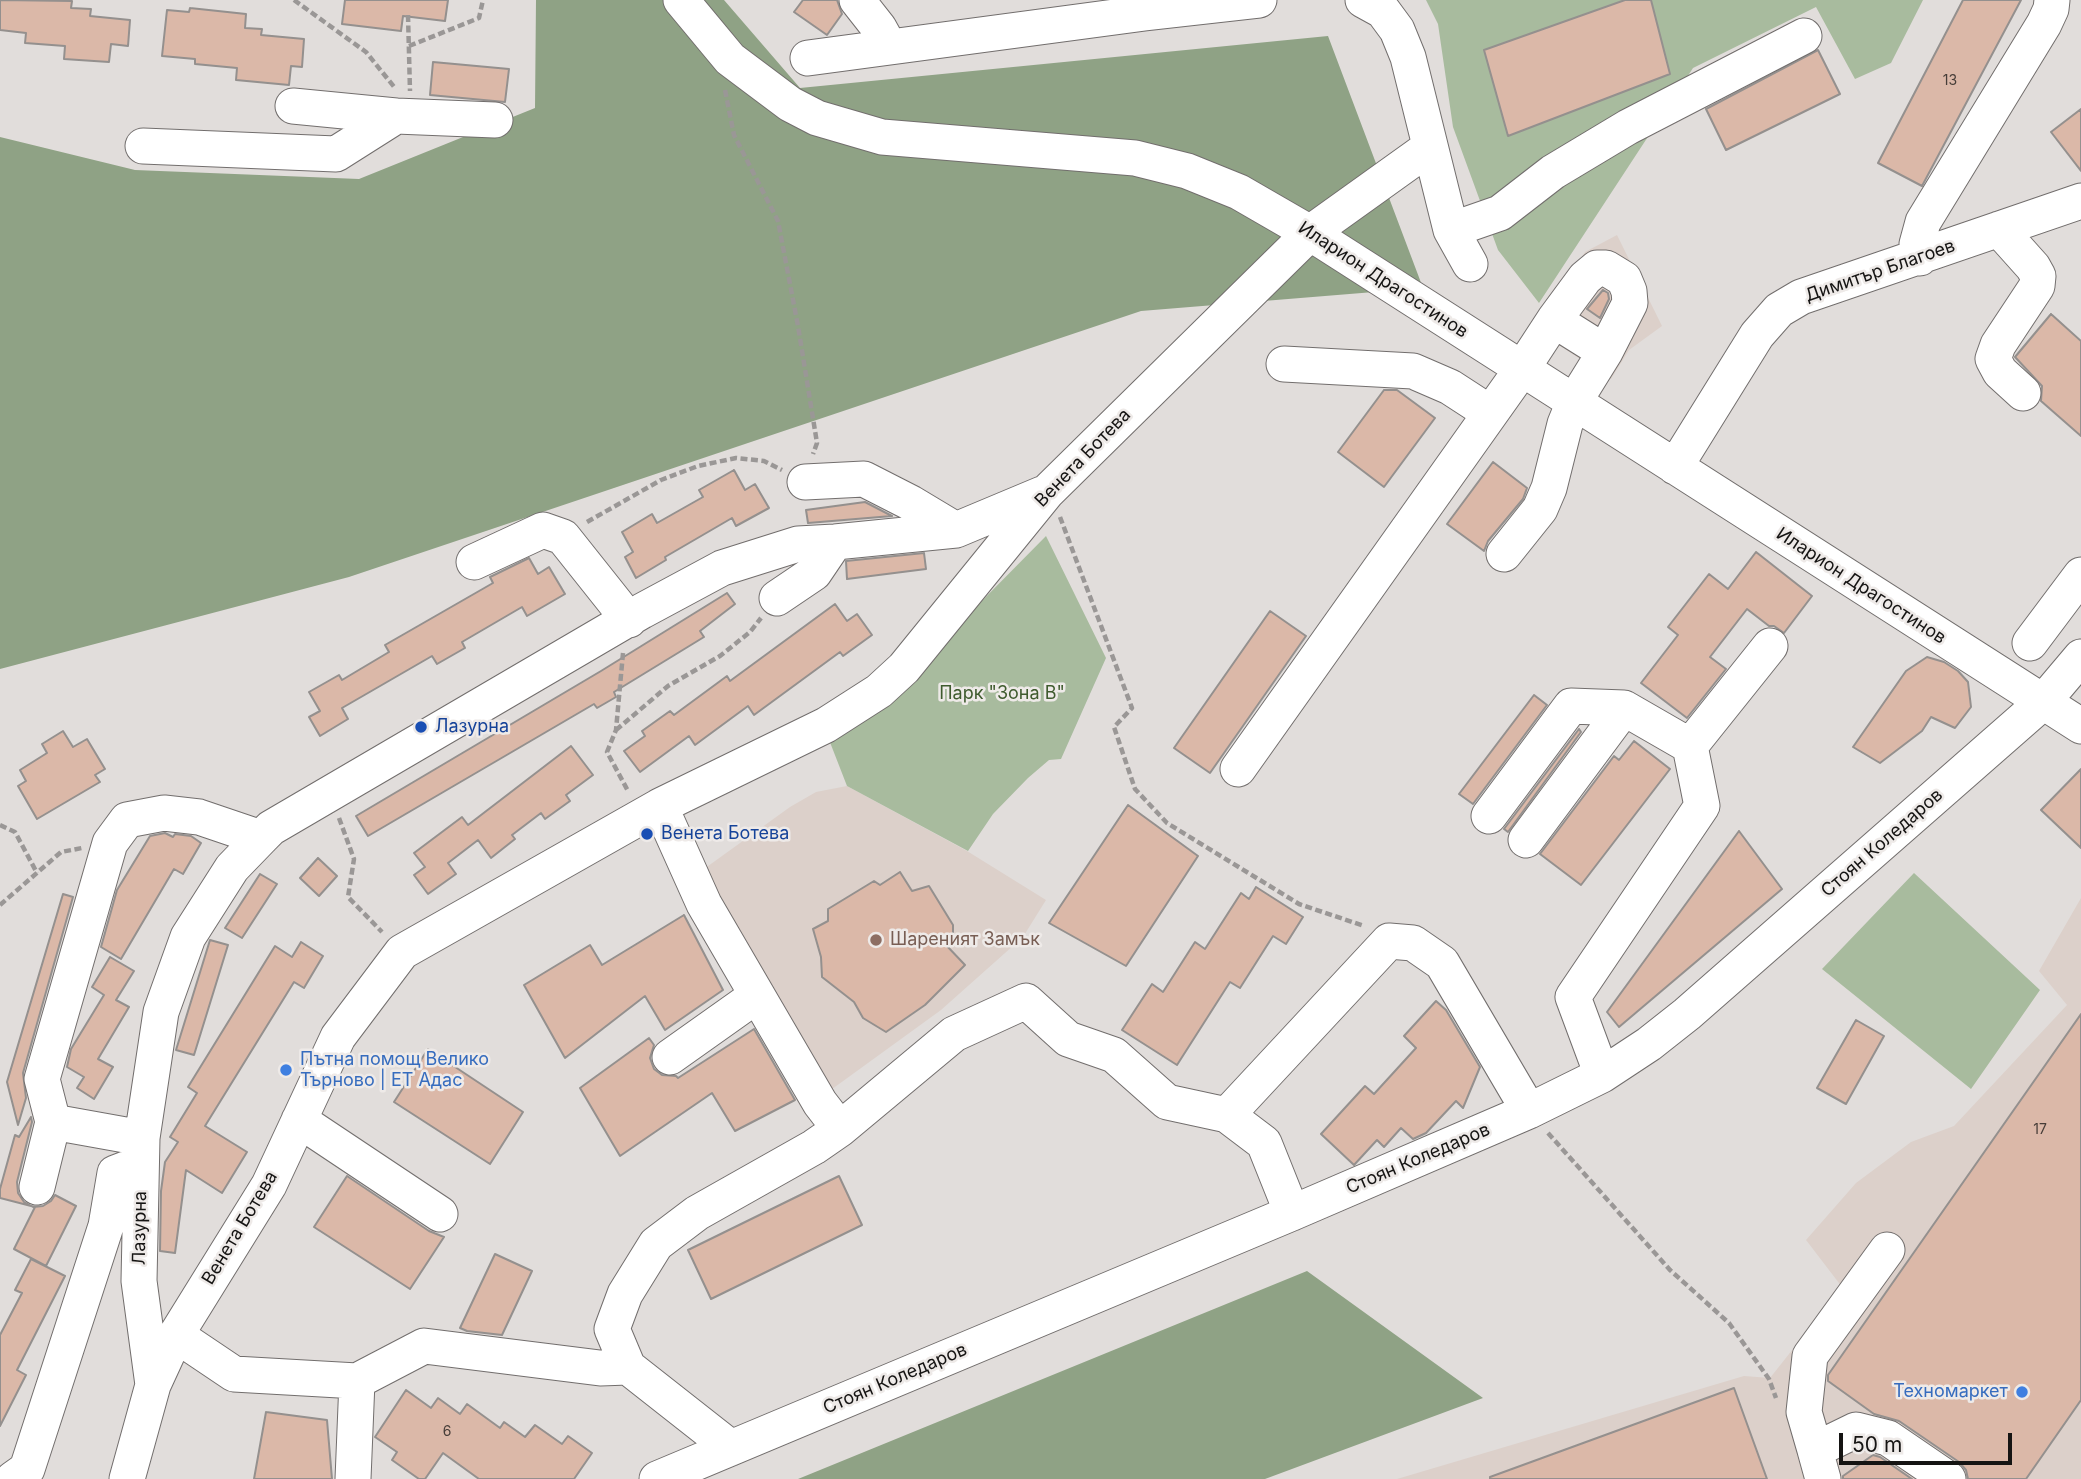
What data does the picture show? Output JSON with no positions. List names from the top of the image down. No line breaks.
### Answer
{"streets":{"street":["Димитър Благоев","Иларион Драгостинов","Венета Ботева","Стоян Коледаров","Лазурна"]},"crossings":[["Димитър Благоев","Иларион Драгостинов"],["Иларион Драгостинов","Венета Ботева"],["Иларион Драгостинов","Стоян Коледаров"],["Венета Ботева","Лазурна"]],"parks":["Парк \"Зона В\""],"places":["Лазурна","Венета Ботева","Шареният Замък","Пътна помощ Велико Търново | ЕТ Адас","Техномаркет"],"house_numbers":["13","17","6"],"scale_bar":"50 m"}
